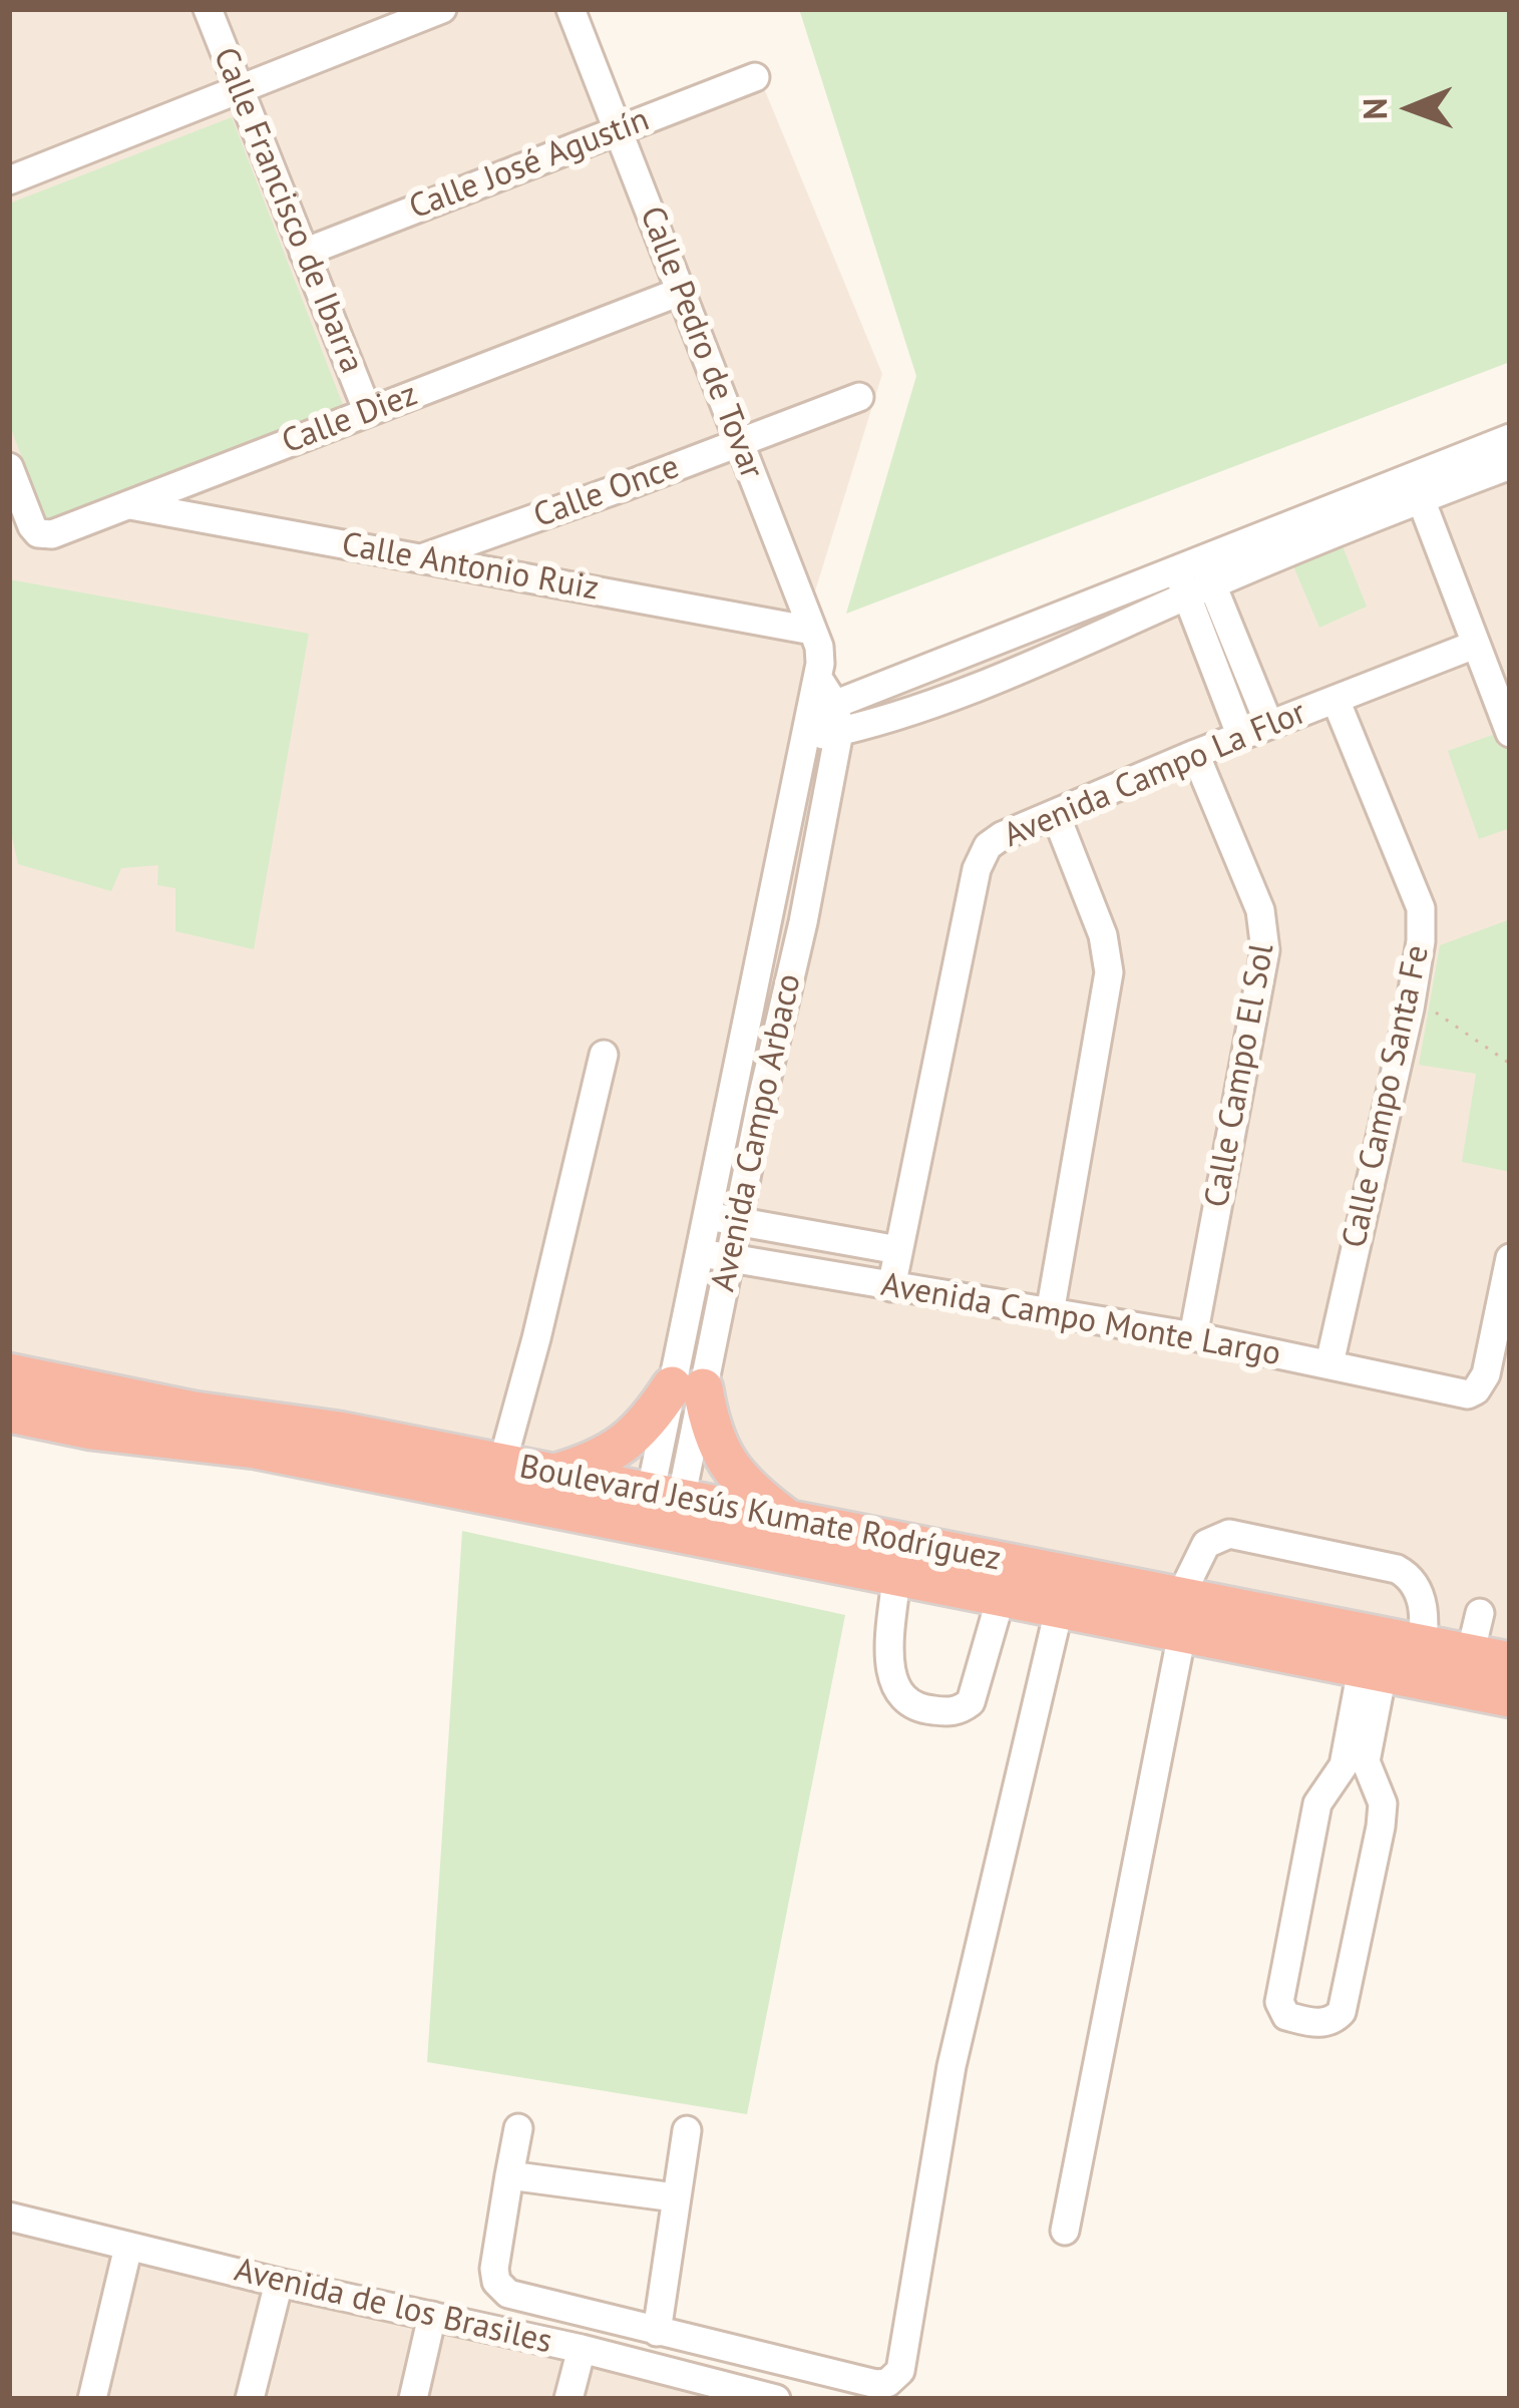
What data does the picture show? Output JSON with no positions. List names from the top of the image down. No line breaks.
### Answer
{"streets":{"highway":["Boulevard Jesús Kumate Rodríguez"],"street":["Calle José Agustín","Calle Francisco de Ibarra","Calle Pedro de Tovar","Calle Diez","Calle Once","Calle Antonio Ruiz","Avenida Campo La Flor","Calle Campo El Sol","Calle Campo Santa Fe","Avenida Campo Arbaco","Avenida Campo Monte Largo","Avenida de los Brasiles"]},"crossings":[["Calle José Agustín","Calle Francisco de Ibarra"],["Calle José Agustín","Calle Pedro de Tovar"],["Calle Francisco de Ibarra","Calle Diez"],["Calle Pedro de Tovar","Calle Diez"],["Calle Pedro de Tovar","Calle Once"],["Calle Pedro de Tovar","Calle Antonio Ruiz"],["Calle Pedro de Tovar","Avenida Campo Arbaco"],["Calle Diez","Calle Antonio Ruiz"],["Calle Once","Calle Antonio Ruiz"],["Avenida Campo La Flor","Calle Campo El Sol"],["Avenida Campo La Flor","Calle Campo Santa Fe"],["Avenida Campo La Flor","Avenida Campo Monte Largo"],["Calle Campo El Sol","Avenida Campo Monte Largo"],["Calle Campo Santa Fe","Avenida Campo Monte Largo"],["Avenida Campo Arbaco","Avenida Campo Monte Largo"],["Avenida Campo Arbaco","Boulevard Jesús Kumate Rodríguez"]],"north":"left"}
